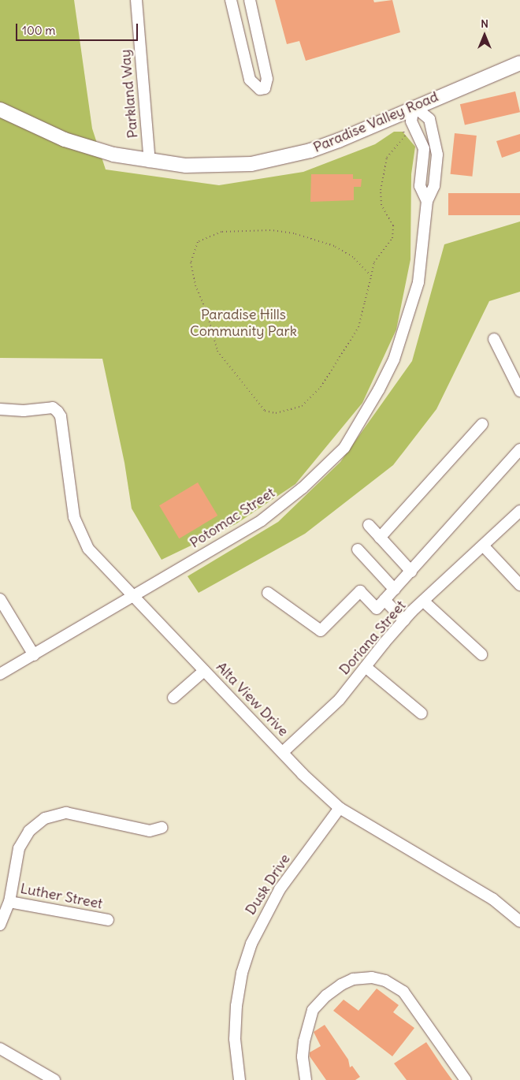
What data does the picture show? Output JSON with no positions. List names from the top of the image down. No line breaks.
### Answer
{"streets":{"main road":["Paradise Valley Road"],"street":["Parkland Way","Potomac Street","Doriana Street","Alta View Drive","Dusk Drive","Luther Street"]},"crossings":[["Parkland Way","Paradise Valley Road"],["Paradise Valley Road","Potomac Street"],["Potomac Street","Alta View Drive"],["Doriana Street","Alta View Drive"],["Alta View Drive","Dusk Drive"]],"parks":["Paradise Hills Community Park"],"scale_bar":"100 m","north":"top"}
